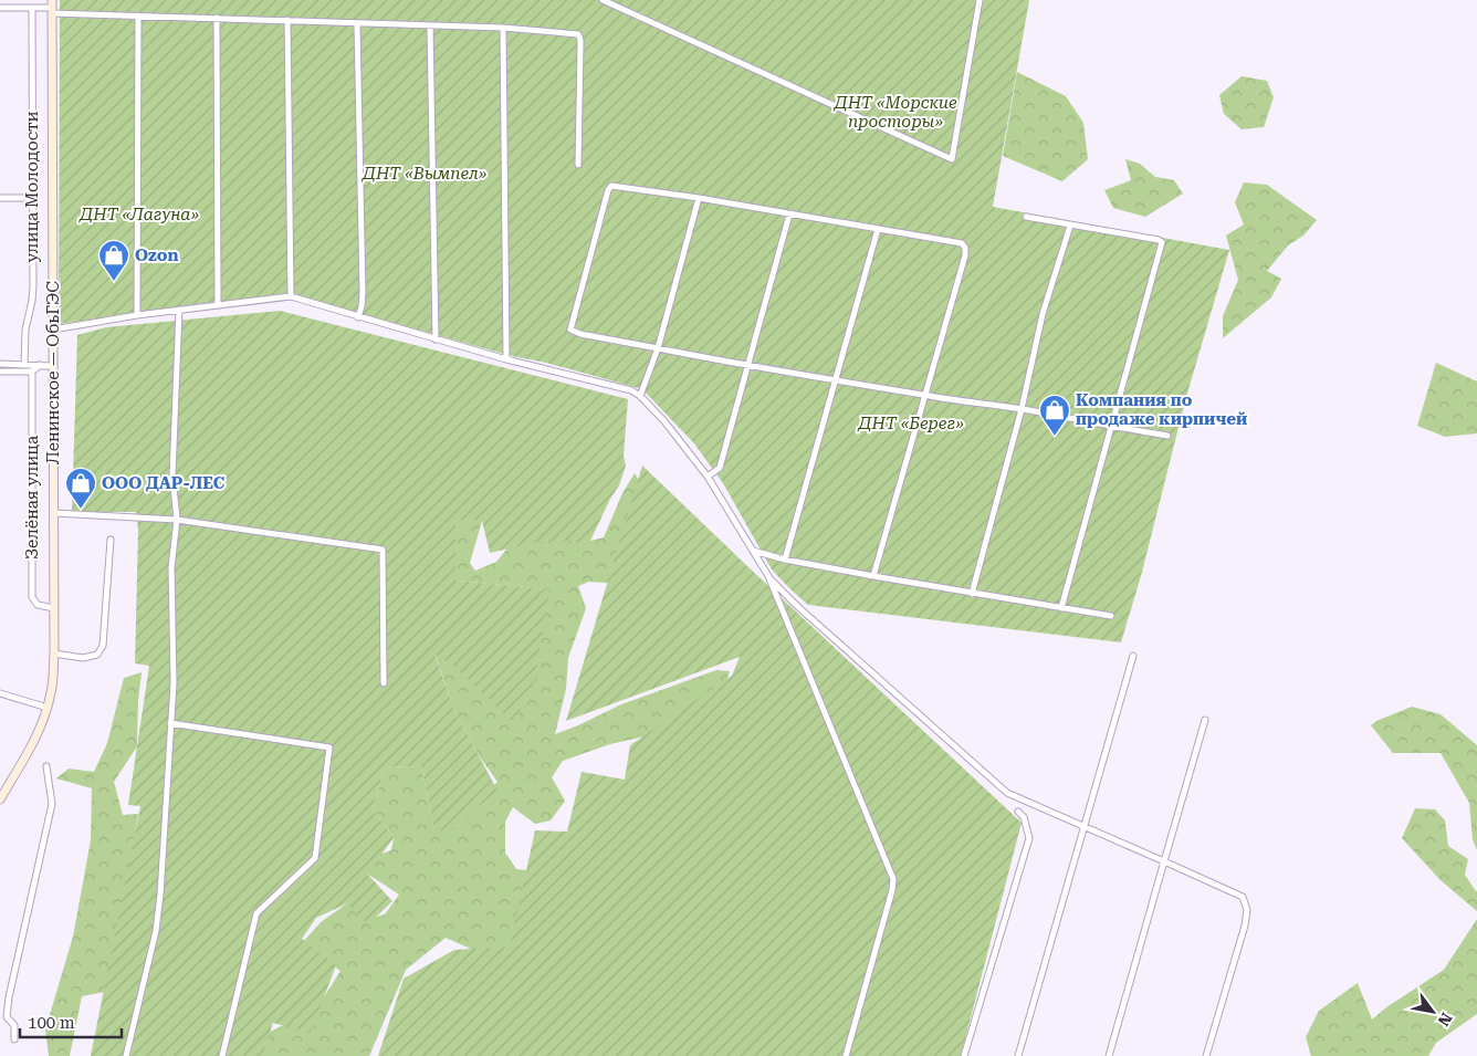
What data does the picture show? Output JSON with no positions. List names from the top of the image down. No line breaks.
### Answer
{"streets":{"main road":["Ленинское — ОбьГЭС"],"street":["улица Молодости","Зелёная улица"]},"crossings":[["Ленинское — ОбьГЭС","Зелёная улица"]],"parks":["ДНТ «Морские просторы»","ДНТ «Вымпел»","ДНТ «Лагуна»","ДНТ «Берег»"],"places":{"shop":["Ozon","Компания по продаже кирпичей","ООО ДАР-ЛЕС"]},"scale_bar":"100 m","north":"bottom right"}
